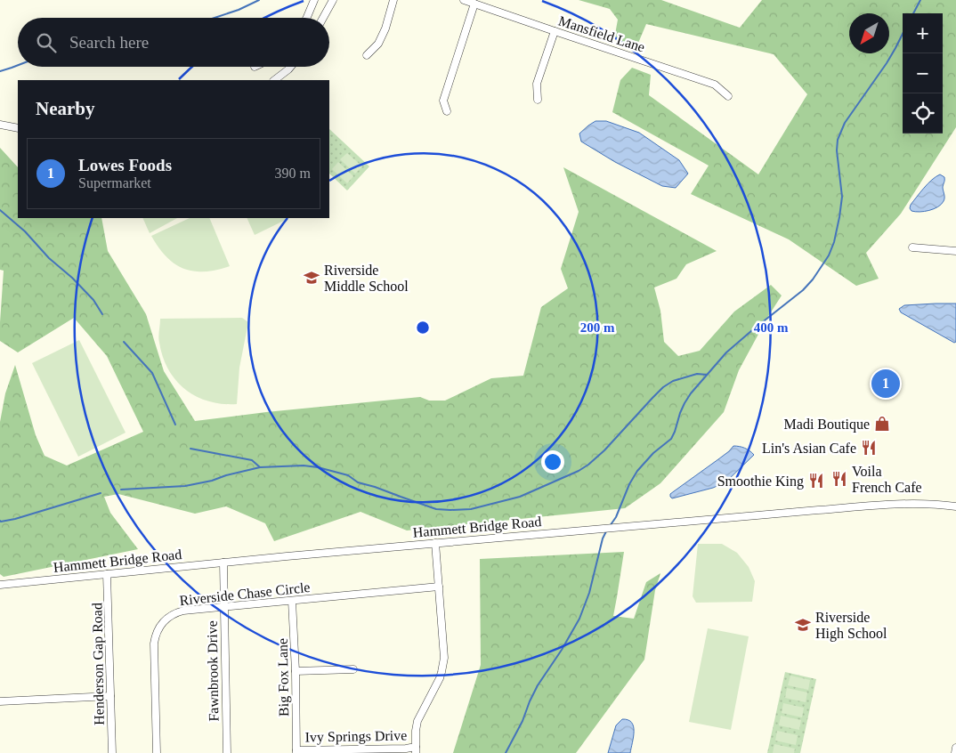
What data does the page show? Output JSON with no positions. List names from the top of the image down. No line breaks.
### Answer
{"streets":{"street":["Mansfield Lane","Hammett Bridge Road","Riverside Chase Circle","Henderson Gap Road","Fawnbrook Drive","Big Fox Lane","Ivy Springs Drive"]},"crossings":[["Hammett Bridge Road","Henderson Gap Road"],["Hammett Bridge Road","Fawnbrook Drive"],["Riverside Chase Circle","Fawnbrook Drive"],["Riverside Chase Circle","Big Fox Lane"],["Big Fox Lane","Ivy Springs Drive"]],"places":{"school or university":["Riverside Middle School","Riverside High School"],"shop":["Madi Boutique"],"restaurant":["Lin's Asian Cafe","Voila French Cafe","Smoothie King"]},"north":"bottom left","page":{"map_buttons":["+","−"],"search":"Search here","heading":"Nearby","list":[{"mark":"1","name":"Lowes Foods","note":"Supermarket","value":"390 m"}],"pins":"1"},"rings":["200 m","400 m"]}
